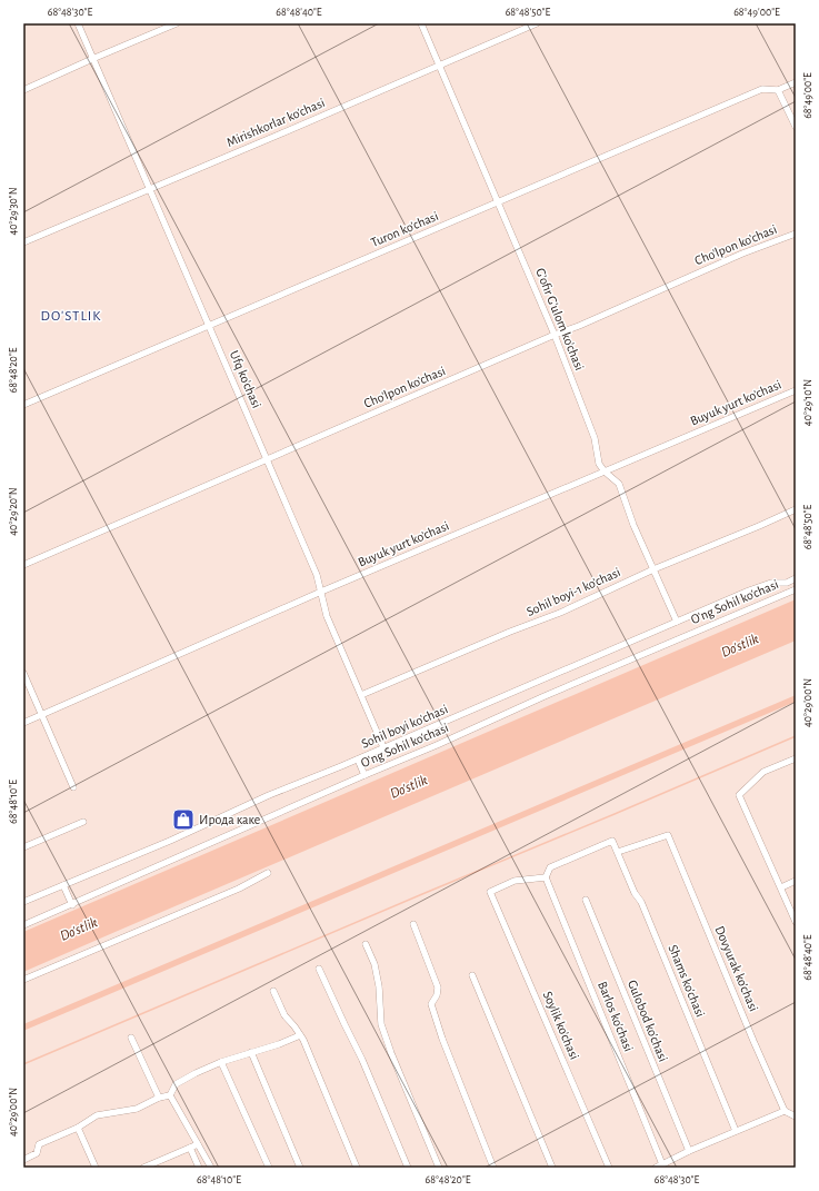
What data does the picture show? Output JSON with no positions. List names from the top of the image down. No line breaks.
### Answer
{"streets":{"street":["Mirishkorlar ko'chasi","Turon ko'chasi","Cho'lpon ko'chasi","G'ofir G'ulom ko'chasi","Ufq ko'chasi","Buyuk yurt ko'chasi","Sohil boyi-1 ko'chasi","O'ng Sohil ko'chasi","Sohil boyi ko'chasi","Dovyurak ko'chasi","Shams ko'chasi","Barlos ko'chasi","Gulobod ko'chasi","Soylik ko'chasi"]},"crossings":[["Mirishkorlar ko'chasi","G'ofir G'ulom ko'chasi"],["Mirishkorlar ko'chasi","Ufq ko'chasi"],["Turon ko'chasi","G'ofir G'ulom ko'chasi"],["Turon ko'chasi","Ufq ko'chasi"],["Cho'lpon ko'chasi","G'ofir G'ulom ko'chasi"],["Cho'lpon ko'chasi","Ufq ko'chasi"],["G'ofir G'ulom ko'chasi","Buyuk yurt ko'chasi"],["G'ofir G'ulom ko'chasi","Sohil boyi-1 ko'chasi"],["G'ofir G'ulom ko'chasi","Sohil boyi ko'chasi"],["Ufq ko'chasi","Buyuk yurt ko'chasi"],["Ufq ko'chasi","Sohil boyi-1 ko'chasi"],["Ufq ko'chasi","Sohil boyi ko'chasi"],["Dovyurak ko'chasi","Shams ko'chasi"],["Shams ko'chasi","Barlos ko'chasi"],["Shams ko'chasi","Soylik ko'chasi"],["Barlos ko'chasi","Soylik ko'chasi"]],"districts":["DO'STLIK"],"water":["Do'stlik"],"places":{"shop":["Ирода каке"]},"coordinates":["68°48'30\"E","68°48'40\"E","68°48'50\"E","68°49'00\"E","40°29'30\"N","68°48'20\"E","40°29'10\"N","40°29'20\"N","40°29'00\"N","68°48'10\"E"]}
